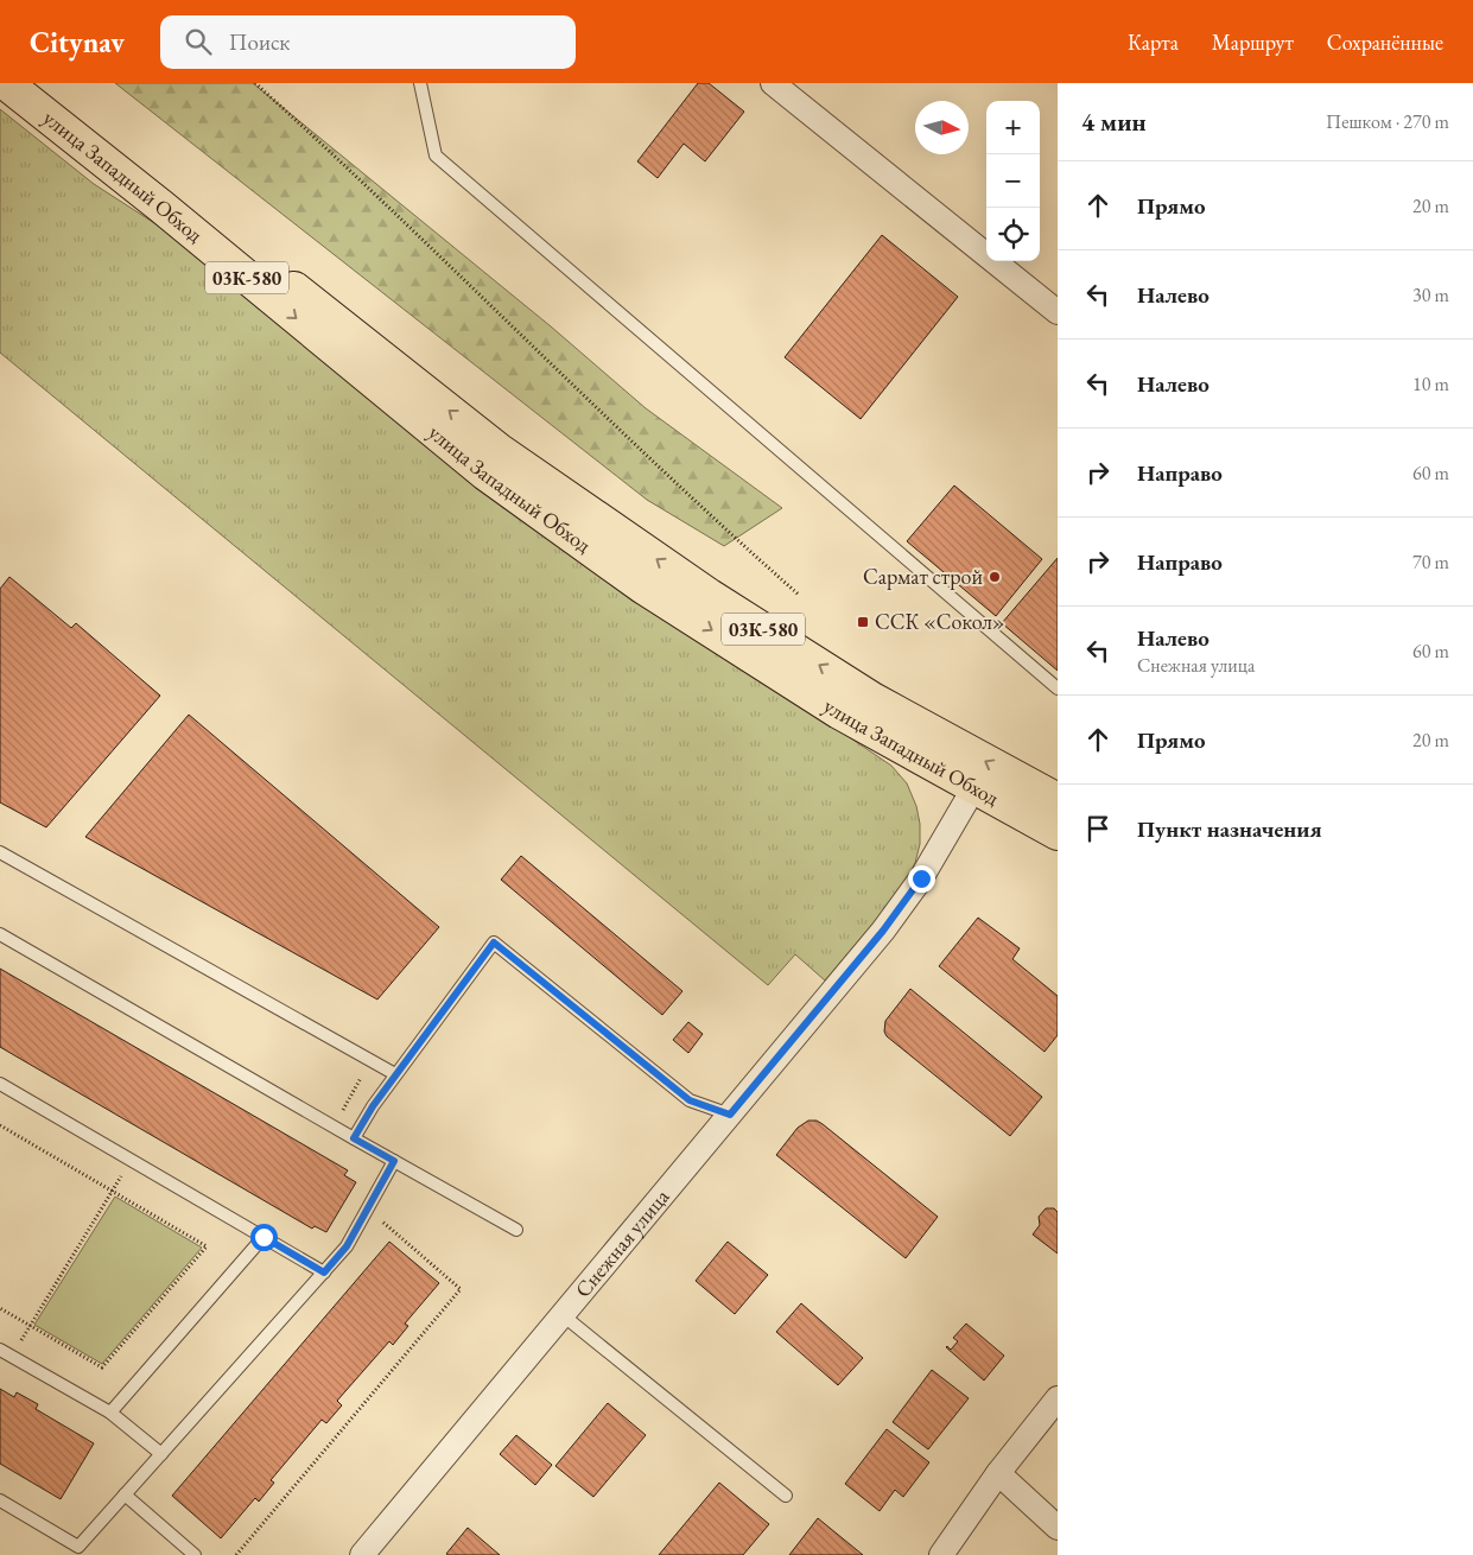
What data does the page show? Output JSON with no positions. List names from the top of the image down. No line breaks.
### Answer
{"streets":{"highway":["улица Западный Обход","03К-580"],"street":["Снежная улица"]},"crossings":[["улица Западный Обход","Снежная улица"]],"places":{"other":["Сармат строй"],"transit":["ССК «Сокол»"]},"north":"right","page":{"header":"Citynav","search":"Поиск","nav":["Карта","Маршрут","Сохранённые"],"heading":["4 мин","Пешком · 270 m"],"map_buttons":["+","−"],"list":[["Прямо","20 m"],["Налево","30 m"],["Налево","10 m"],["Направо","60 m"],["Направо","70 m"],["Налево","Снежная улица","60 m"],["Прямо","20 m"],"Пункт назначения"]}}
